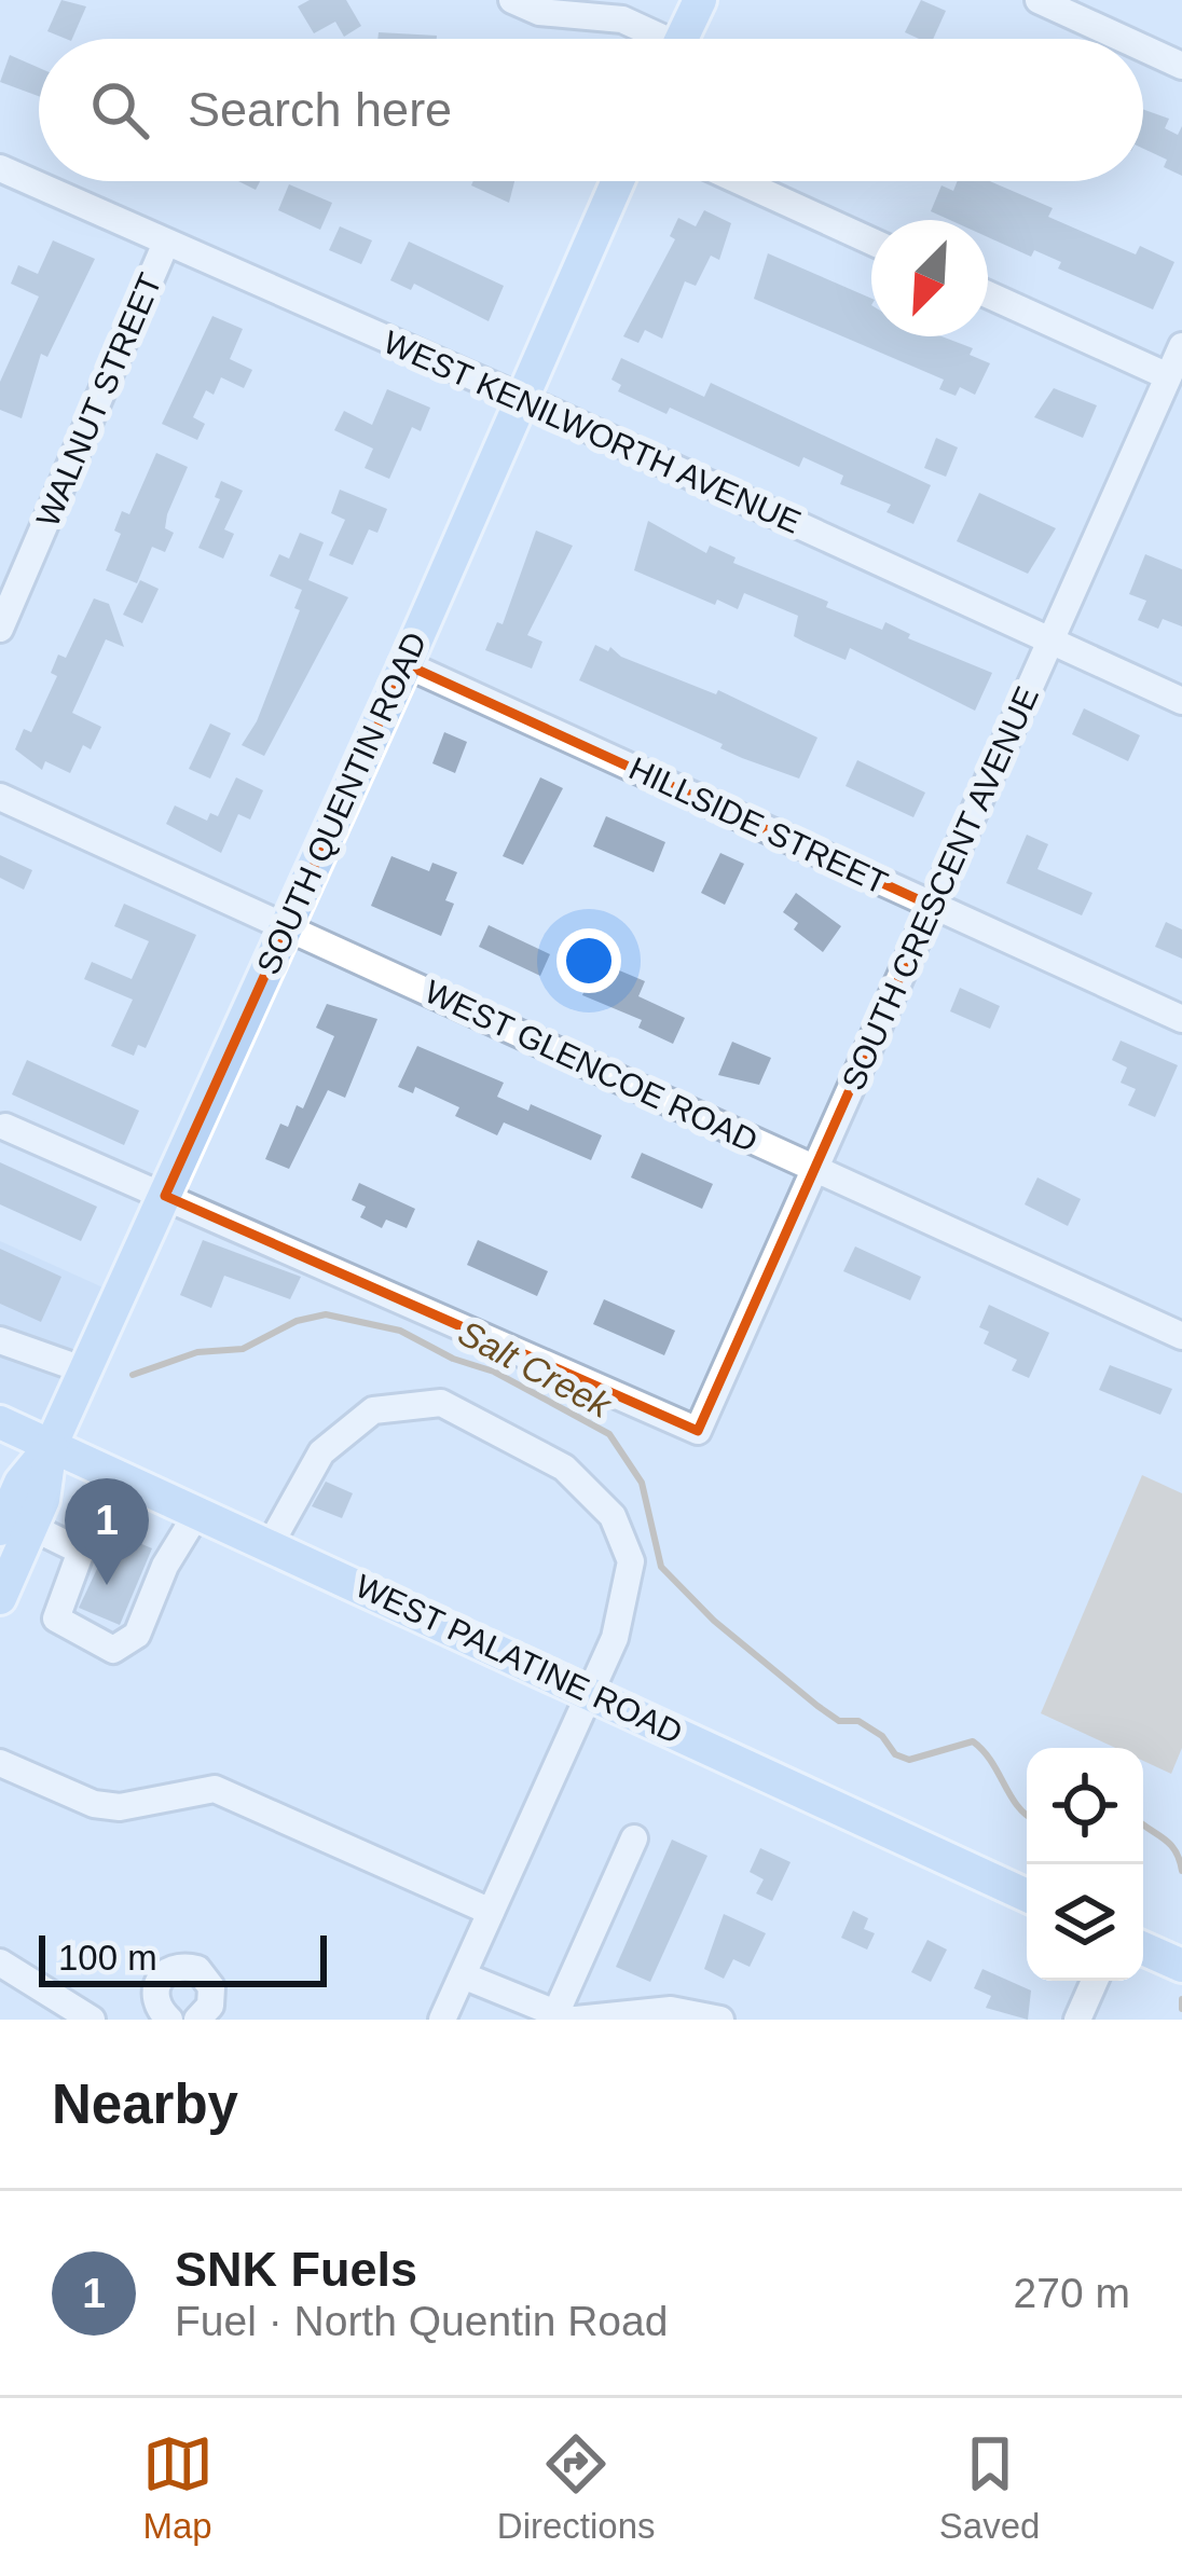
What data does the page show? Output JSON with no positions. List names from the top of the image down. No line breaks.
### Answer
{"streets":{"main road":["SOUTH QUENTIN ROAD","WEST PALATINE ROAD"],"street":["WALNUT STREET","WEST KENILWORTH AVENUE","HILLSIDE STREET","SOUTH CRESCENT AVENUE","WEST GLENCOE ROAD"]},"crossings":[["WALNUT STREET","WEST KENILWORTH AVENUE"],["WEST KENILWORTH AVENUE","SOUTH QUENTIN ROAD"],["WEST KENILWORTH AVENUE","SOUTH CRESCENT AVENUE"],["SOUTH QUENTIN ROAD","HILLSIDE STREET"],["SOUTH QUENTIN ROAD","SOUTH CRESCENT AVENUE"],["SOUTH QUENTIN ROAD","WEST GLENCOE ROAD"],["SOUTH QUENTIN ROAD","WEST PALATINE ROAD"],["HILLSIDE STREET","SOUTH CRESCENT AVENUE"],["SOUTH CRESCENT AVENUE","WEST GLENCOE ROAD"]],"water":["Salt Creek"],"scale_bar":"100 m","north":"bottom left","page":{"search":"Search here","pins":"1","scale":"100 m","heading":"Nearby","list":[{"mark":"1","name":"SNK Fuels","note":"Fuel · North Quentin Road","value":"270 m"}],"nav":["Map","Directions","Saved"]}}
